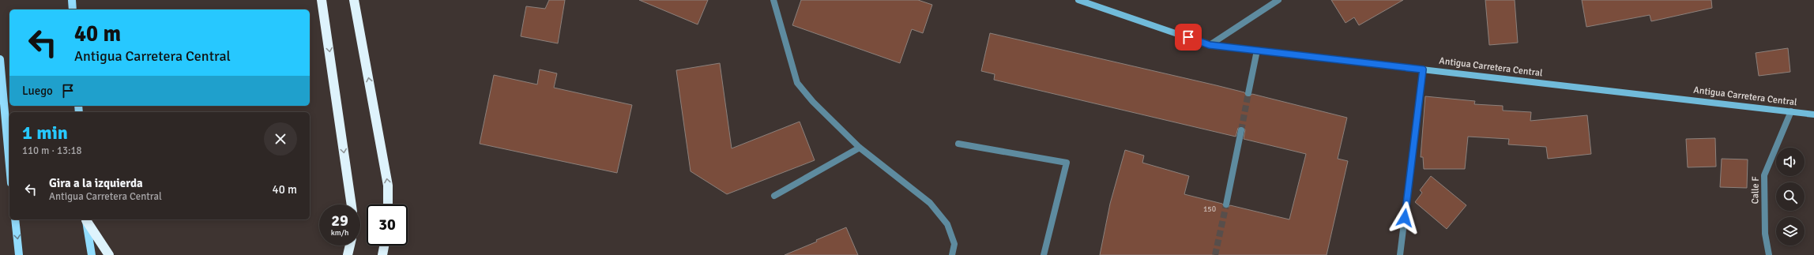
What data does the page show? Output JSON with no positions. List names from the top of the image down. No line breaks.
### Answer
{"streets":{"street":["Antigua Carretera Central","Calle F"]},"crossings":[["Antigua Carretera Central","Calle F"]],"house_numbers":["150"],"page":{"turn":["40 m","Antigua Carretera Central"],"then":"Luego","heading":["1 min","110 m · 13:18"],"list":[{"name":"Gira a la izquierda","note":"Antigua Carretera Central","value":"40 m"}],"speed":"29 km/h","limit":"30"}}
